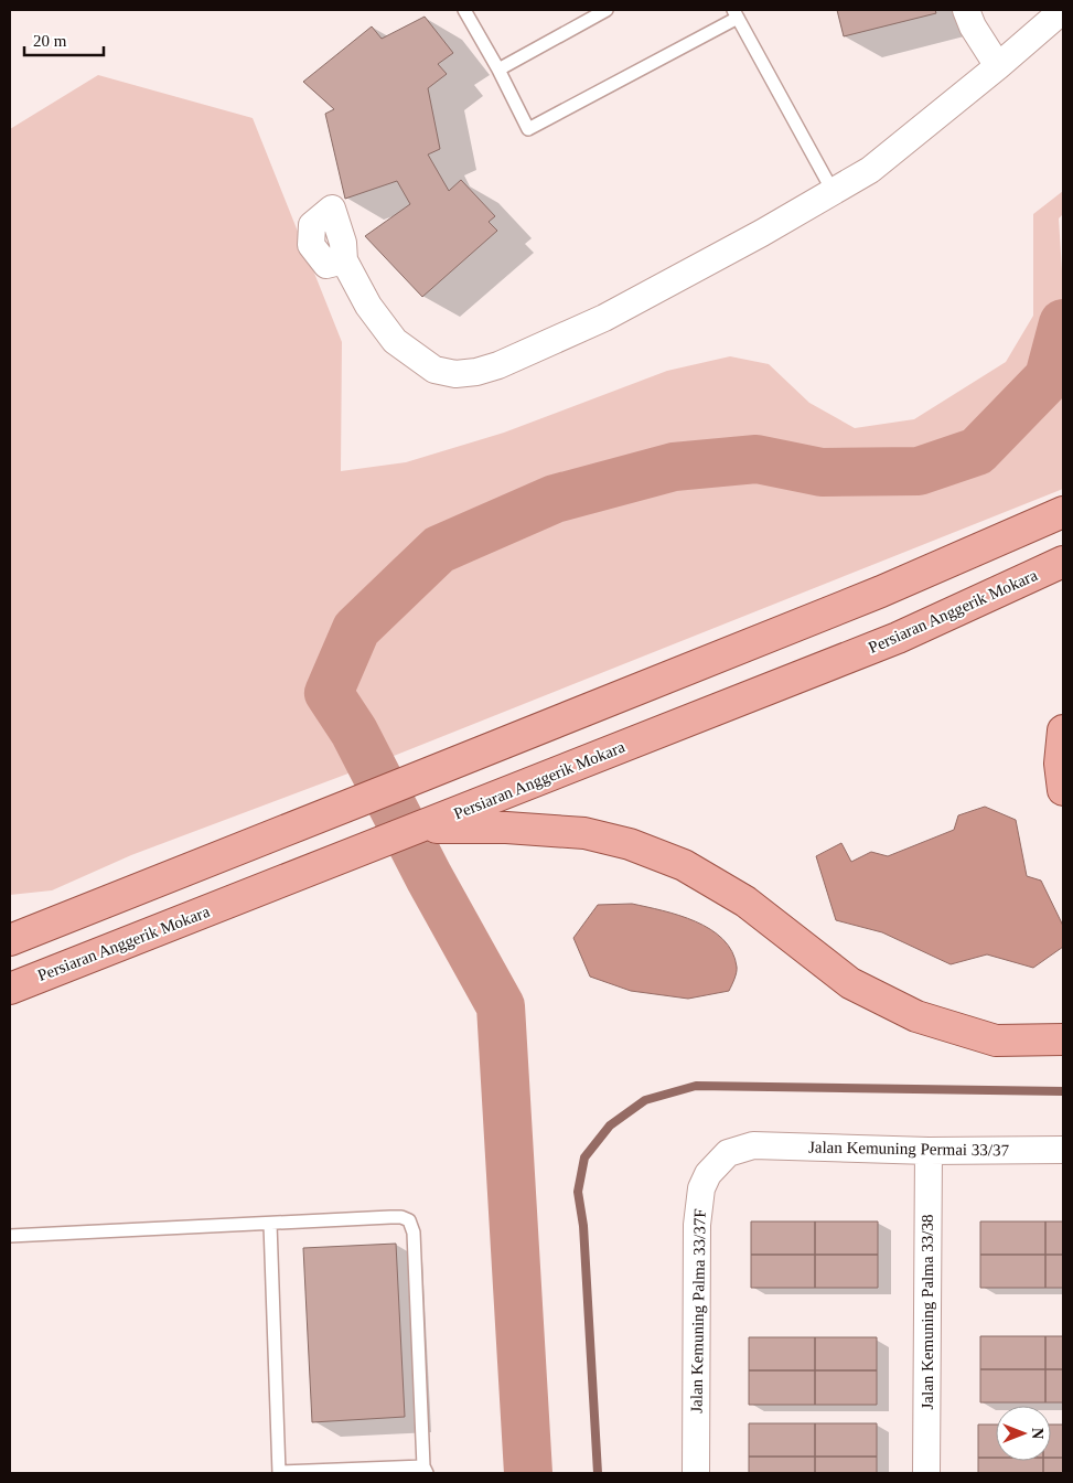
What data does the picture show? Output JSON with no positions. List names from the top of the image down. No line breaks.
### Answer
{"streets":{"main road":["Persiaran Anggerik Mokara"],"street":["Jalan Kemuning Permai 33/37","Jalan Kemuning Palma 33/37F","Jalan Kemuning Palma 33/38"]},"crossings":[["Jalan Kemuning Permai 33/37","Jalan Kemuning Palma 33/37F"],["Jalan Kemuning Permai 33/37","Jalan Kemuning Palma 33/38"]],"scale_bar":"20 m","north":"right"}
